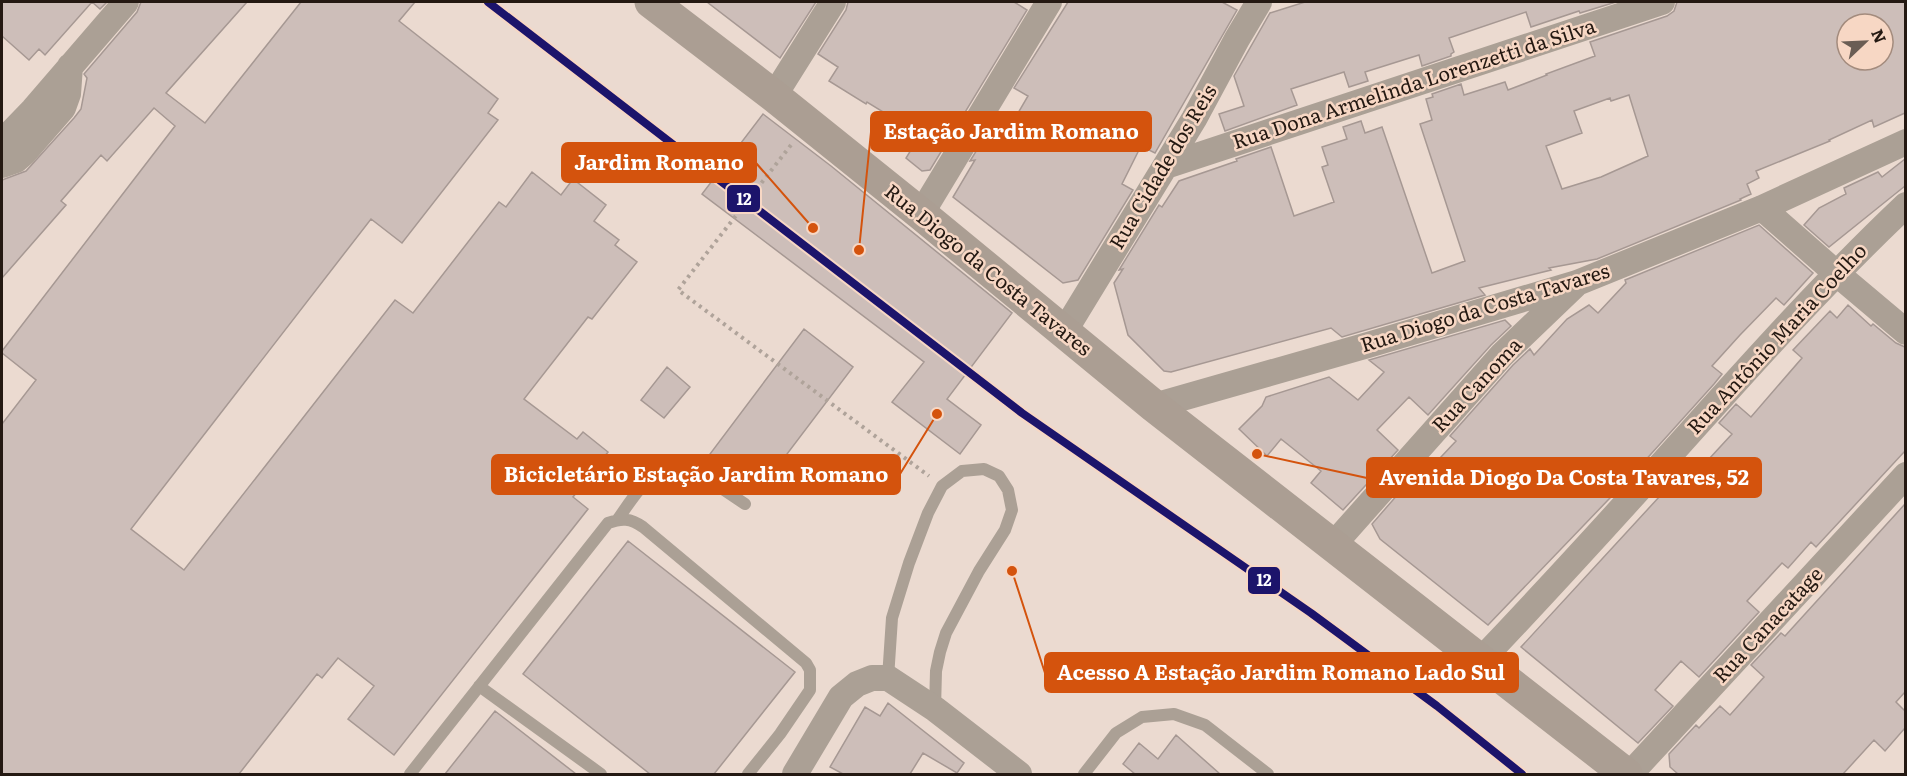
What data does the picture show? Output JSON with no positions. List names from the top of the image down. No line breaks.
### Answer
{"streets":{"street":["Rua Dona Armelinda Lorenzetti da Silva","Rua Cidade dos Reis","Rua Diogo da Costa Tavares","Rua Antônio Maria Coelho","Rua Canoma","Rua Canacatage"]},"crossings":[["Rua Dona Armelinda Lorenzetti da Silva","Rua Cidade dos Reis"],["Rua Cidade dos Reis","Rua Diogo da Costa Tavares"],["Rua Diogo da Costa Tavares","Rua Antônio Maria Coelho"],["Rua Diogo da Costa Tavares","Rua Canoma"],["Rua Diogo da Costa Tavares","Rua Canacatage"]],"places":["Jardim Romano","Estação Jardim Romano","Bicicletário Estação Jardim Romano","Avenida Diogo Da Costa Tavares, 52","Acesso A Estação Jardim Romano Lado Sul"],"lines":["transit line 12"],"north":"top right"}
